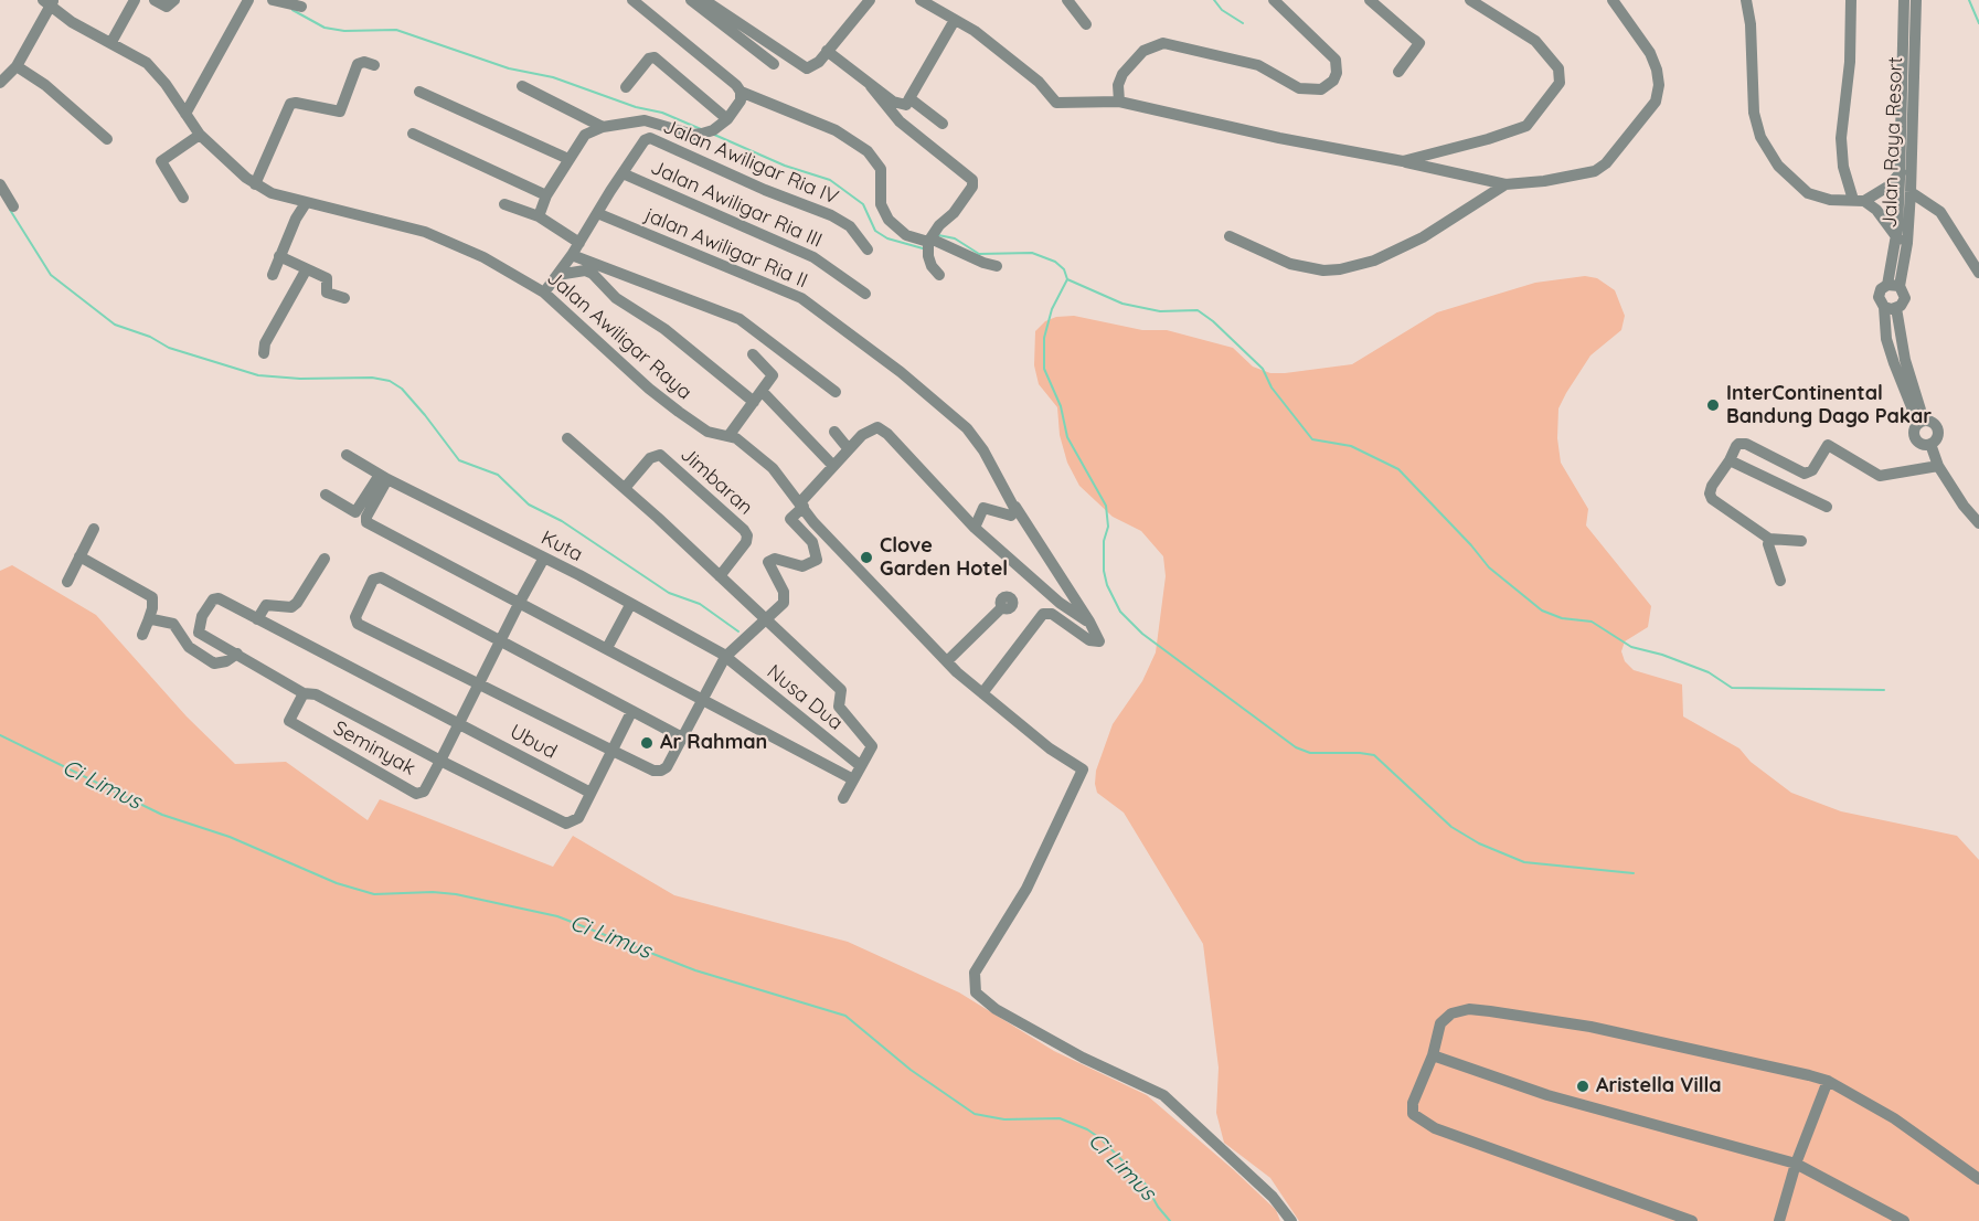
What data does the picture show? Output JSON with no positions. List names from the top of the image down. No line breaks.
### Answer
{"streets":{"street":["Jalan Raya Resort","Jalan Awiligar Ria IV","Jalan Awiligar Ria III","jalan Awiligar Ria II","Jalan Awiligar Raya","Jimbaran","Kuta","Nusa Dua","Ubud","Seminyak"]},"crossings":[["Jalan Awiligar Ria IV","Jalan Awiligar Ria III"],["Kuta","Nusa Dua"]],"water":["Ci Limus"],"places":["InterContinental Bandung Dago Pakar","Clove Garden Hotel","Ar Rahman","Aristella Villa"]}
